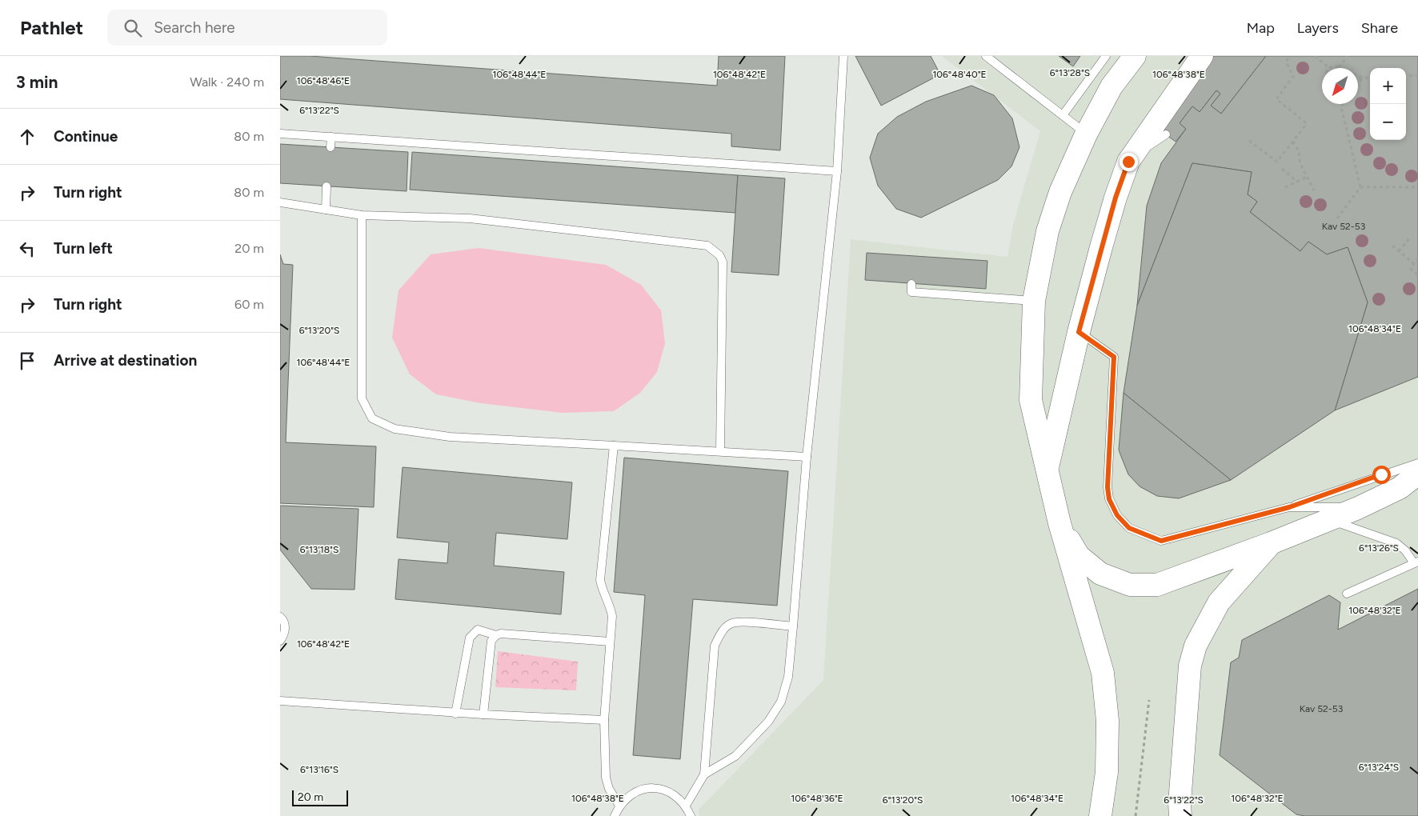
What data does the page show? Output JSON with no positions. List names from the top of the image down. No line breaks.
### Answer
{"house_numbers":["Kav 52-53","Kav 52-53"],"scale_bar":"20 m","north":"bottom left","page":{"header":"Pathlet","search":"Search here","nav":["Map","Layers","Share"],"heading":["3 min","Walk · 240 m"],"map_buttons":["+","−"],"list":[["Continue","80 m"],["Turn right","80 m"],["Turn left","20 m"],["Turn right","60 m"],"Arrive at destination"],"scale":"20 m"},"coordinates":["6°13'28\"S","106°48'44\"E","106°48'42\"E","106°48'40\"E","106°48'38\"E","106°48'46\"E","6°13'22\"S","106°48'34\"E","6°13'20\"S","6°13'26\"S","6°13'18\"S","106°48'32\"E","6°13'24\"S","6°13'16\"S","106°48'36\"E"]}
